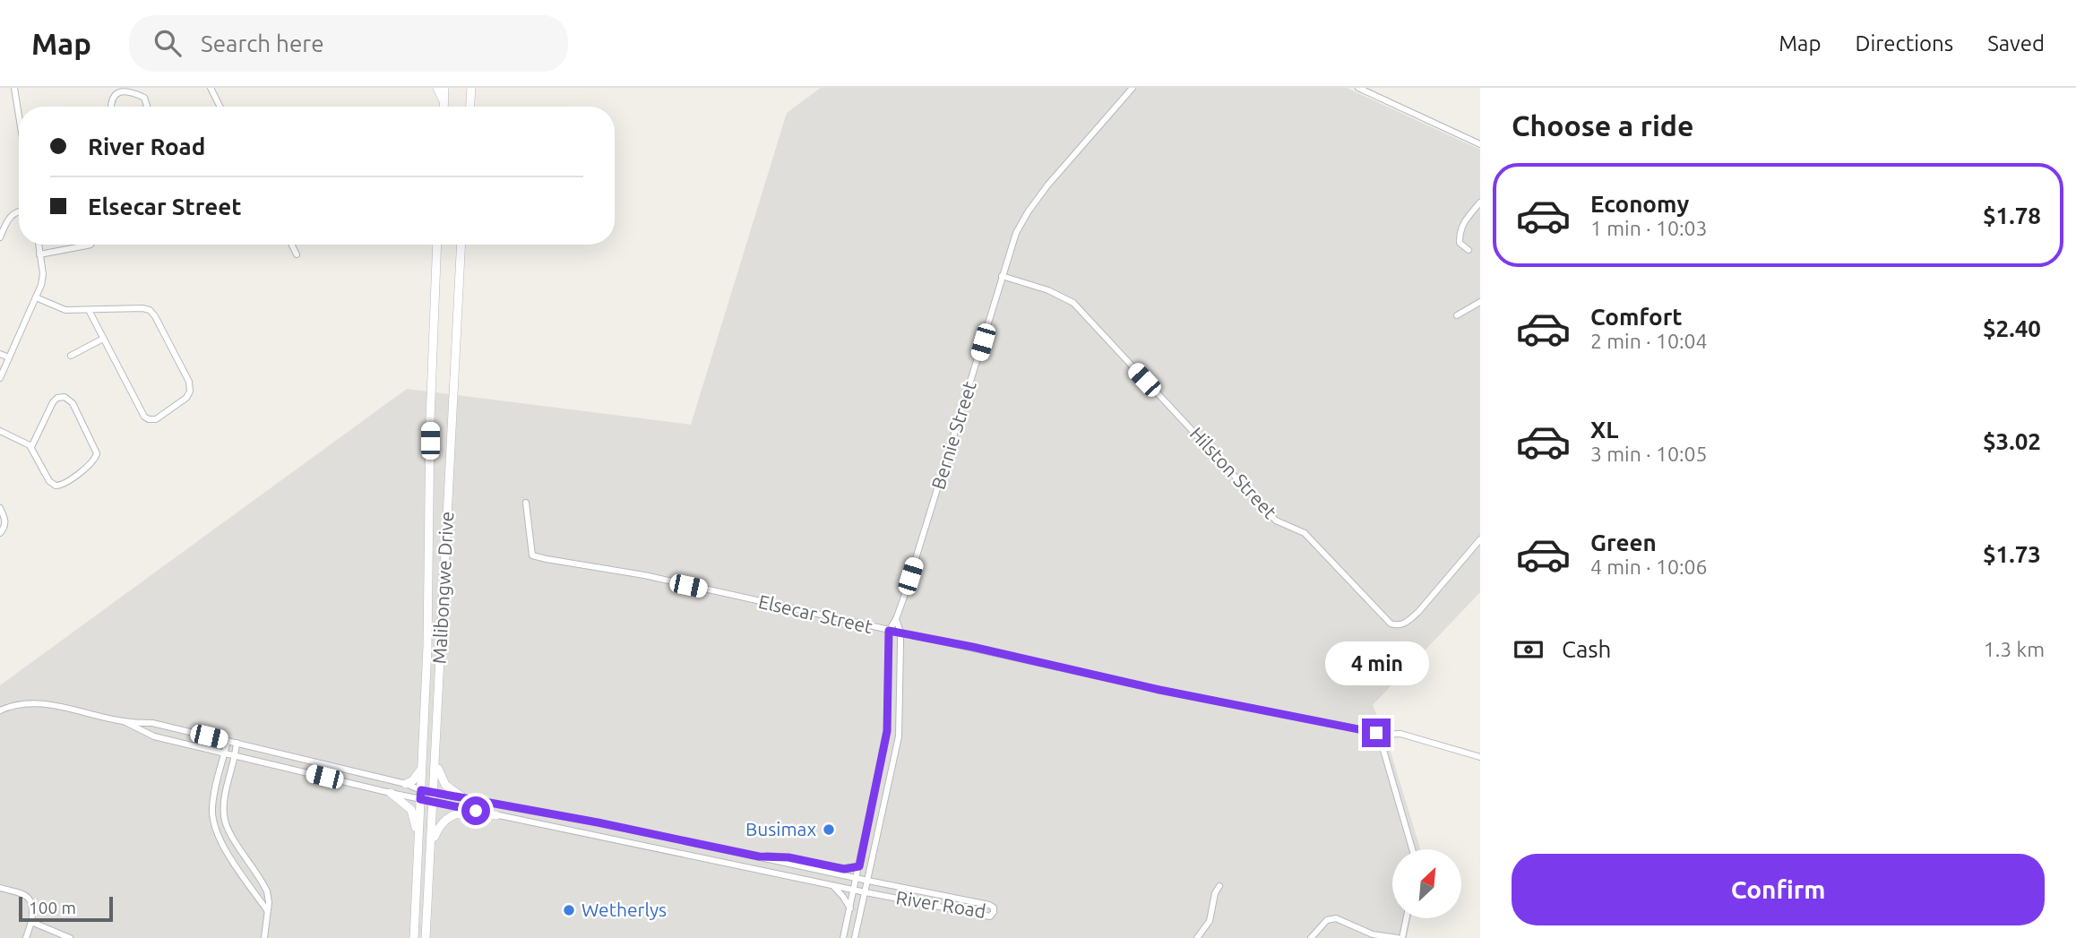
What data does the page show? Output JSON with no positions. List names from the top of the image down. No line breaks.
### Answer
{"streets":{"main road":["Malibongwe Drive"],"street":["Bernie Street","Hilston Street","Elsecar Street","River Road"]},"crossings":[["Bernie Street","Hilston Street"],["Bernie Street","Elsecar Street"],["Malibongwe Drive","River Road"]],"places":["Busimax","Wetherlys"],"scale_bar":"100 m","north":"top right","page":{"header":"Map","search":"Search here","nav":["Map","Directions","Saved"],"heading":"Choose a ride","banner":["River Road","Elsecar Street"],"list":[{"name":"Economy","note":"1 min · 10:03","value":"$1.78"},{"name":"Comfort","note":"2 min · 10:04","value":"$2.40"},{"name":"XL","note":"3 min · 10:05","value":"$3.02"},{"name":"Green","note":"4 min · 10:06","value":"$1.73"}],"pay":["Cash","1.3 km"],"bubble":"4 min","buttons":"Confirm","scale":"100 m"}}
